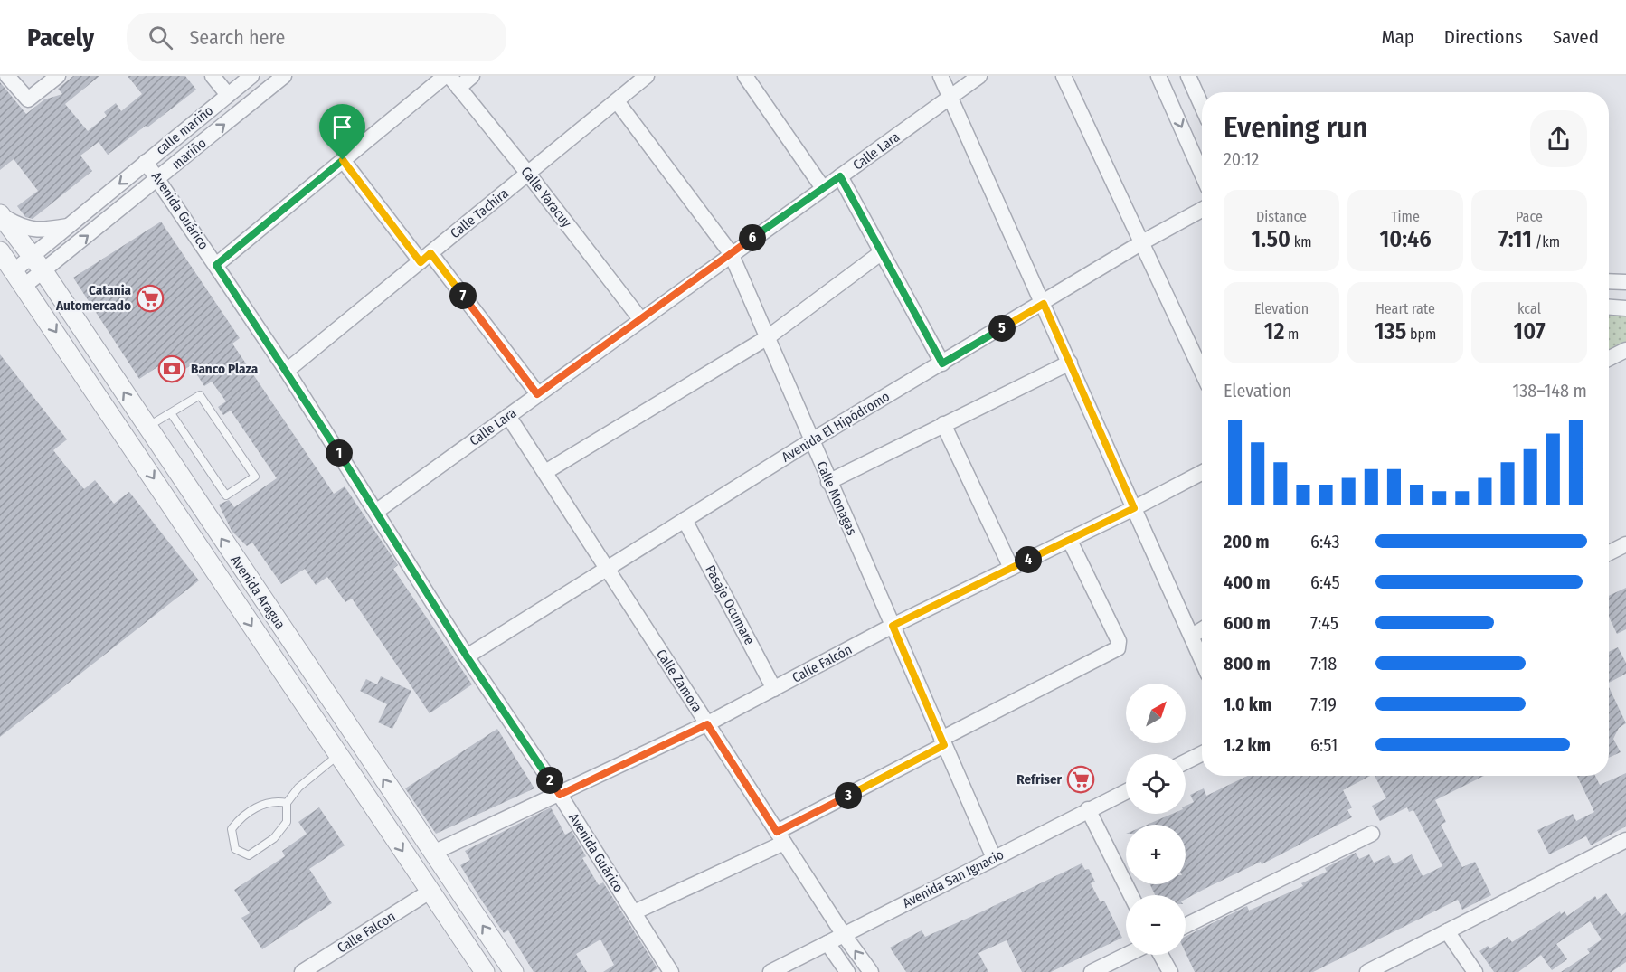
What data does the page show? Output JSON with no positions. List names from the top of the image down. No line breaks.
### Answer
{"streets":{"street":["calle mariño","Calle Lara","mariño","Calle Yaracuy","Avenida Guárico","Calle Tachira","Avenida El Hipódromo","Calle Monagas","Avenida Aragua","Pasaje Ocumare","Calle Falcón","Calle Zamora","Avenida San Ignacio","Calle Falcon"]},"crossings":[["calle mariño","mariño"],["calle mariño","Avenida Guárico"],["calle mariño","Avenida Aragua"],["Calle Lara","Calle Yaracuy"],["Calle Lara","Avenida Guárico"],["Calle Lara","Calle Monagas"],["Calle Lara","Calle Zamora"],["mariño","Avenida Guárico"],["mariño","Avenida Aragua"],["Calle Yaracuy","Calle Tachira"],["Avenida Guárico","Calle Tachira"],["Avenida Guárico","Avenida El Hipódromo"],["Avenida Guárico","Calle Falcón"],["Calle Tachira","Calle Monagas"],["Avenida El Hipódromo","Calle Monagas"],["Avenida El Hipódromo","Pasaje Ocumare"],["Avenida El Hipódromo","Calle Zamora"],["Calle Monagas","Calle Falcón"],["Calle Monagas","Avenida San Ignacio"],["Avenida Aragua","Calle Falcón"],["Avenida Aragua","Calle Falcon"],["Pasaje Ocumare","Calle Falcón"],["Calle Falcón","Calle Zamora"],["Calle Zamora","Avenida San Ignacio"]],"places":{"supermarket":["Catania Automercado","Refriser"],"bank":["Banco Plaza"]},"north":"top right","page":{"header":"Pacely","search":"Search here","nav":["Map","Directions","Saved"],"heading":["Evening run","20:12"],"stats":[["Distance","1.50 km"],["Time","10:46"],["Pace","7:11 /km"],["Elevation","12 m"],["Heart rate","135 bpm"],["kcal","107"]],"pins":["6","7","5","1","4","2","3"],"chart":["Elevation","138–148 m"],"list":[{"name":"200 m","note":"6:43"},{"name":"400 m","note":"6:45"},{"name":"600 m","note":"7:45"},{"name":"800 m","note":"7:18"},{"name":"1.0 km","note":"7:19"},{"name":"1.2 km","note":"6:51"}],"map_buttons":["+","−"]}}
